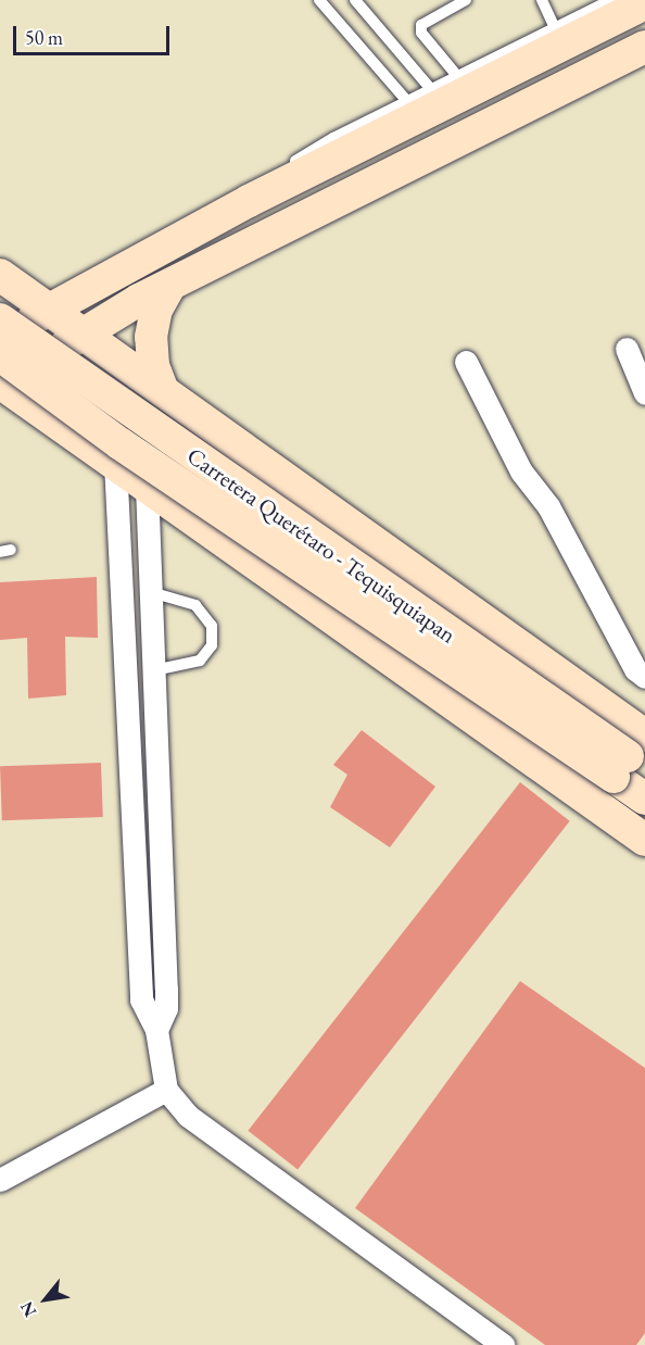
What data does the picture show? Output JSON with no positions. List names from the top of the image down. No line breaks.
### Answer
{"streets":{"main road":["Carretera Querétaro - Tequisquiapan"]},"scale_bar":"50 m","north":"bottom left"}
